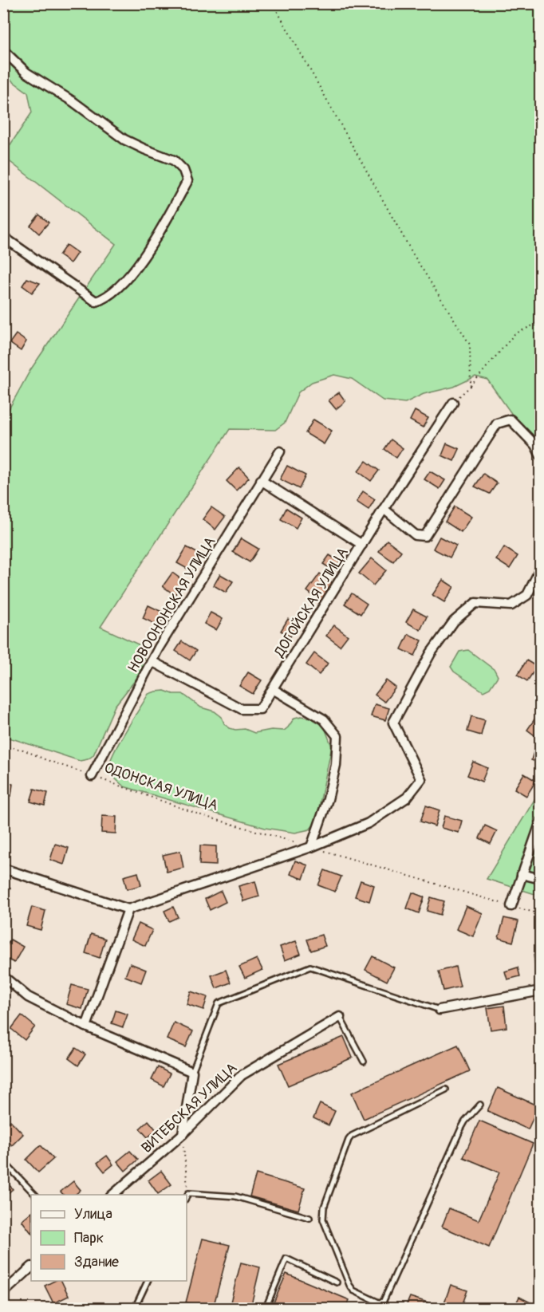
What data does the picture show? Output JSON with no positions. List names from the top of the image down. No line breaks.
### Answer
{"streets":{"street":["ДОГОЙСКАЯ УЛИЦА","НОВООНОНСКАЯ УЛИЦА","ВИТЕБСКАЯ УЛИЦА"],"path":["ОДОНСКАЯ УЛИЦА"]},"crossings":[["ДОГОЙСКАЯ УЛИЦА","НОВООНОНСКАЯ УЛИЦА"],["НОВООНОНСКАЯ УЛИЦА","ОДОНСКАЯ УЛИЦА"]],"legend":["Улица","Парк","Здание"]}
